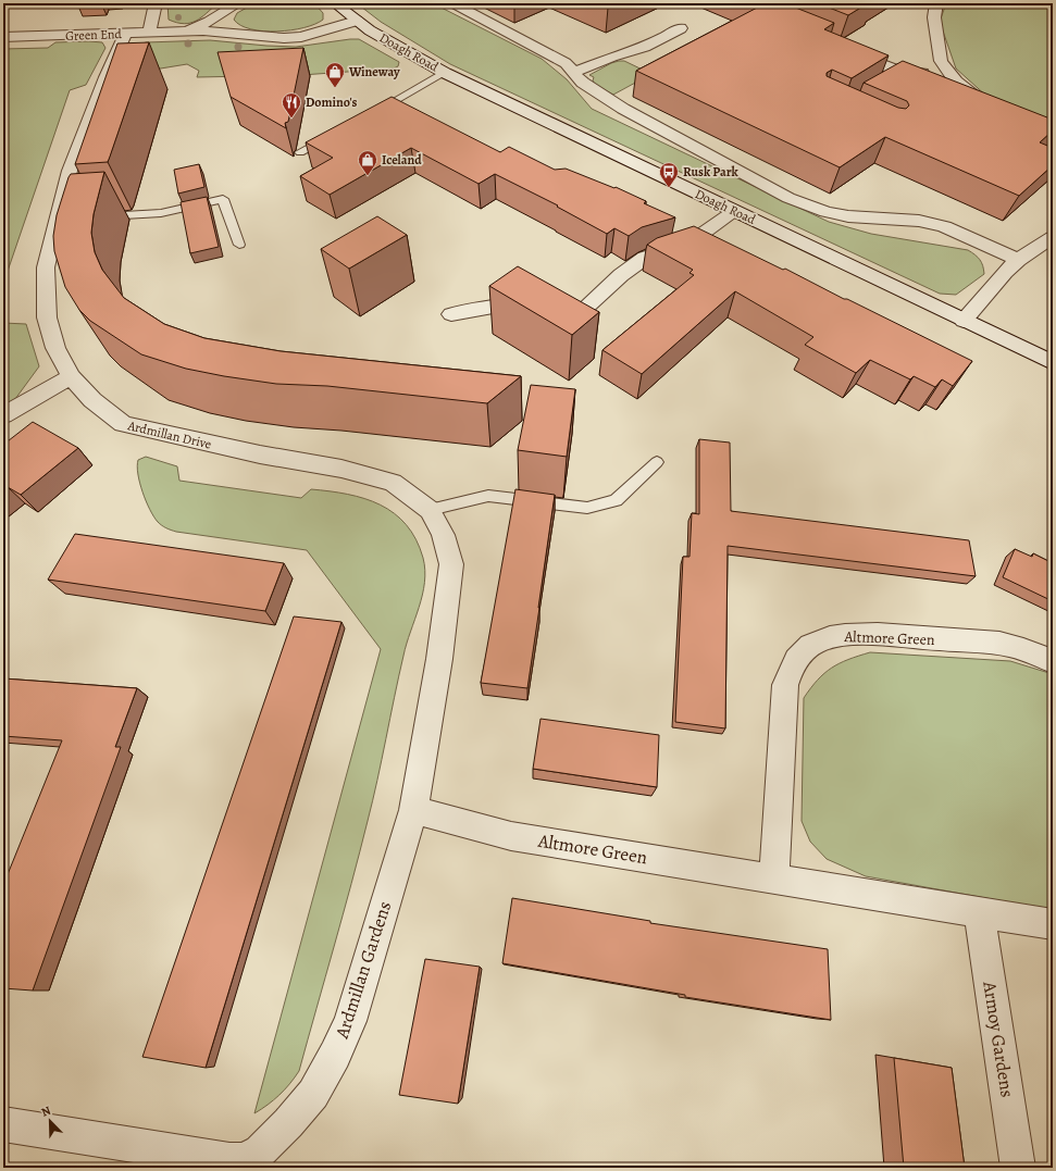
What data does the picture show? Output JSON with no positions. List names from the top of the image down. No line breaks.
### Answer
{"streets":{"street":["Green End","Doagh Road","Ardmillan Drive","Altmore Green","Ardmillan Gardens","Armoy Gardens"]},"crossings":[["Green End","Doagh Road"],["Green End","Ardmillan Drive"],["Ardmillan Drive","Ardmillan Gardens"],["Altmore Green","Ardmillan Gardens"],["Altmore Green","Armoy Gardens"]],"places":{"shop":["Wineway","Iceland"],"restaurant":["Domino's"],"bus stop":["Rusk Park"]},"north":"top left"}
